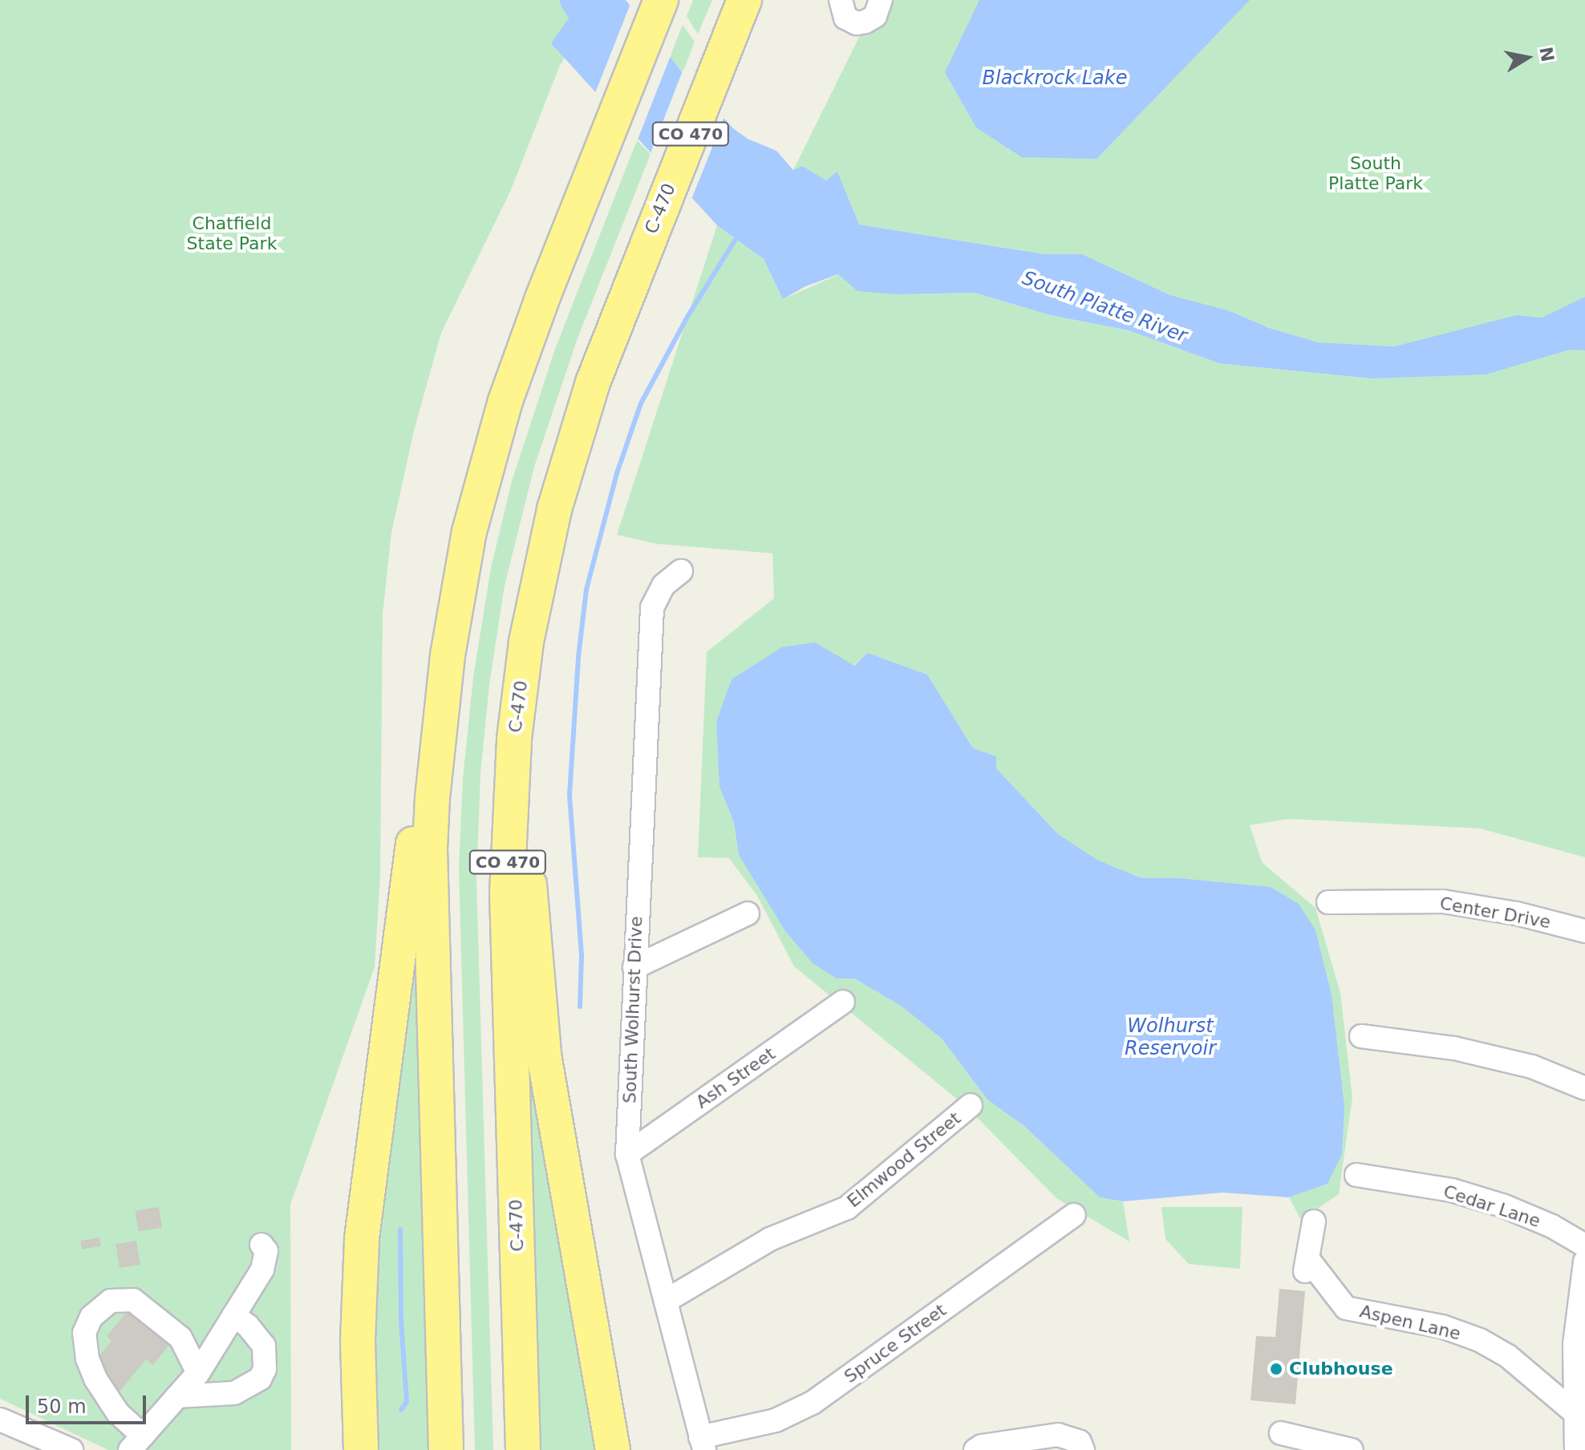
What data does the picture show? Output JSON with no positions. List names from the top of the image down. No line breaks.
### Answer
{"streets":{"highway":["CO 470","C-470"],"street":["Center Drive","South Wolhurst Drive","Ash Street","Elmwood Street","Cedar Lane","Aspen Lane","Spruce Street"]},"crossings":[["South Wolhurst Drive","Ash Street"],["South Wolhurst Drive","Elmwood Street"],["South Wolhurst Drive","Spruce Street"]],"water":["Blackrock Lake","South Platte River","Wolhurst Reservoir"],"parks":["South Platte Park","Chatfield State Park"],"places":["Clubhouse"],"scale_bar":"50 m","north":"right"}
